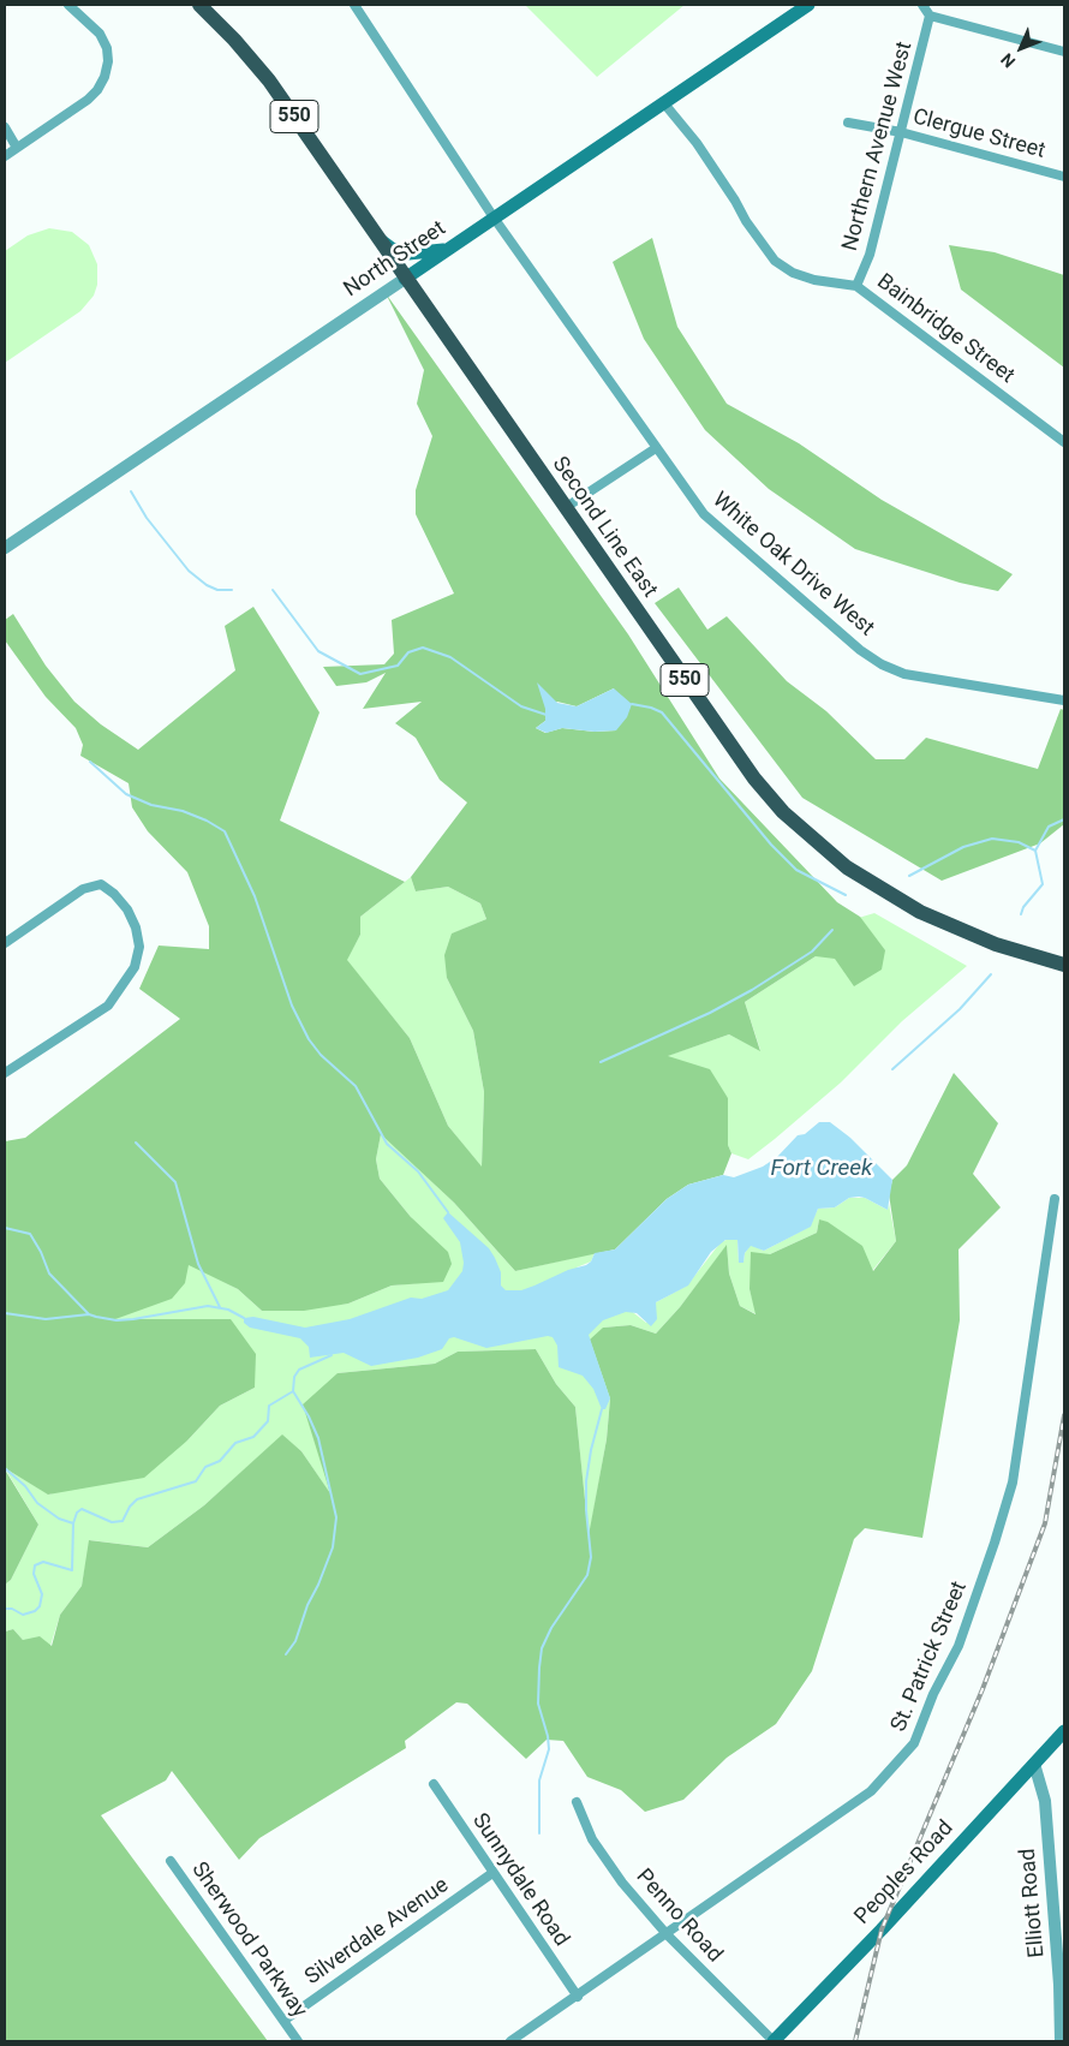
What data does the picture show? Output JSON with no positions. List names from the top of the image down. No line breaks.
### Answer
{"streets":{"highway":["550","Second Line East"],"main road":["North Street","Peoples Road"],"street":["Clergue Street","Northern Avenue West","Bainbridge Street","White Oak Drive West","St. Patrick Street","Sunnydale Road","Elliott Road","Penno Road","Silverdale Avenue","Sherwood Parkway"]},"crossings":[["Clergue Street","Northern Avenue West"],["Northern Avenue West","Bainbridge Street"],["North Street","Bainbridge Street"],["North Street","Second Line East"],["North Street","White Oak Drive West"],["St. Patrick Street","Sunnydale Road"],["St. Patrick Street","Penno Road"],["Peoples Road","Elliott Road"],["Peoples Road","Penno Road"],["Sunnydale Road","Silverdale Avenue"],["Silverdale Avenue","Sherwood Parkway"]],"water":["Fort Creek"],"north":"bottom left"}
